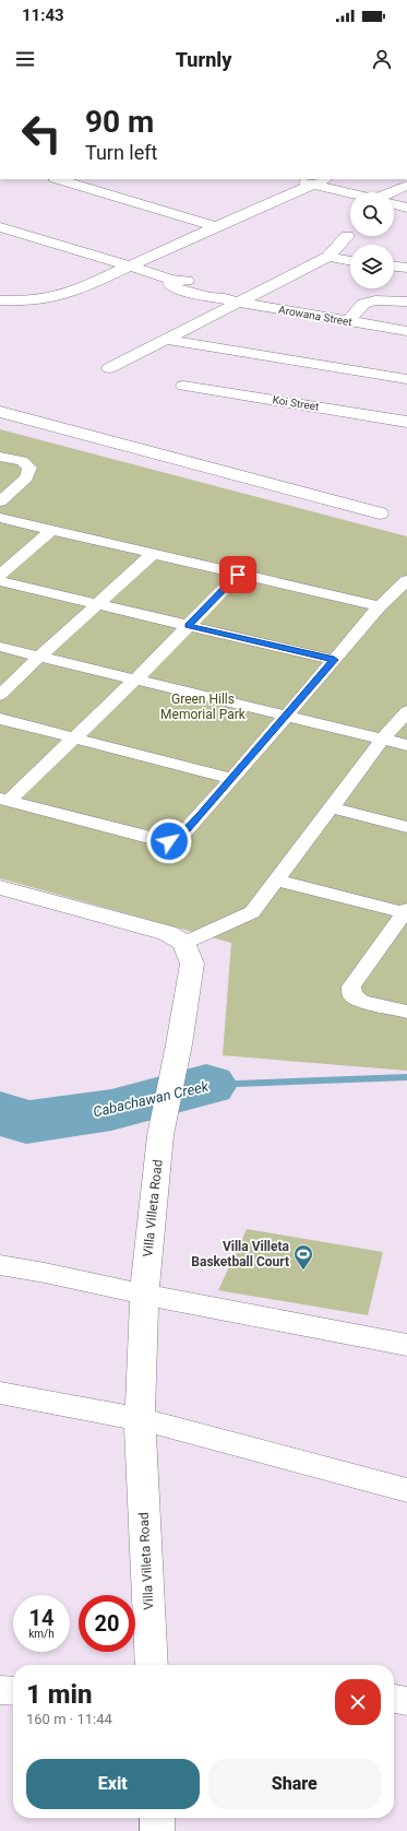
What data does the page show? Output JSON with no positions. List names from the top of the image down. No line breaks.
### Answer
{"streets":{"street":["Arowana Street","Koi Street","Villa Villeta Road"]},"water":["Cabachawan Creek"],"parks":["Green Hills Memorial Park"],"places":{"sports":["Villa Villeta Basketball Court"]},"page":{"status":"11:43","header":"Turnly","turn":["90 m","Turn left"],"speed":"14 km/h","limit":"20","heading":["1 min","160 m · 11:44"],"buttons":["Exit","Share"]}}
